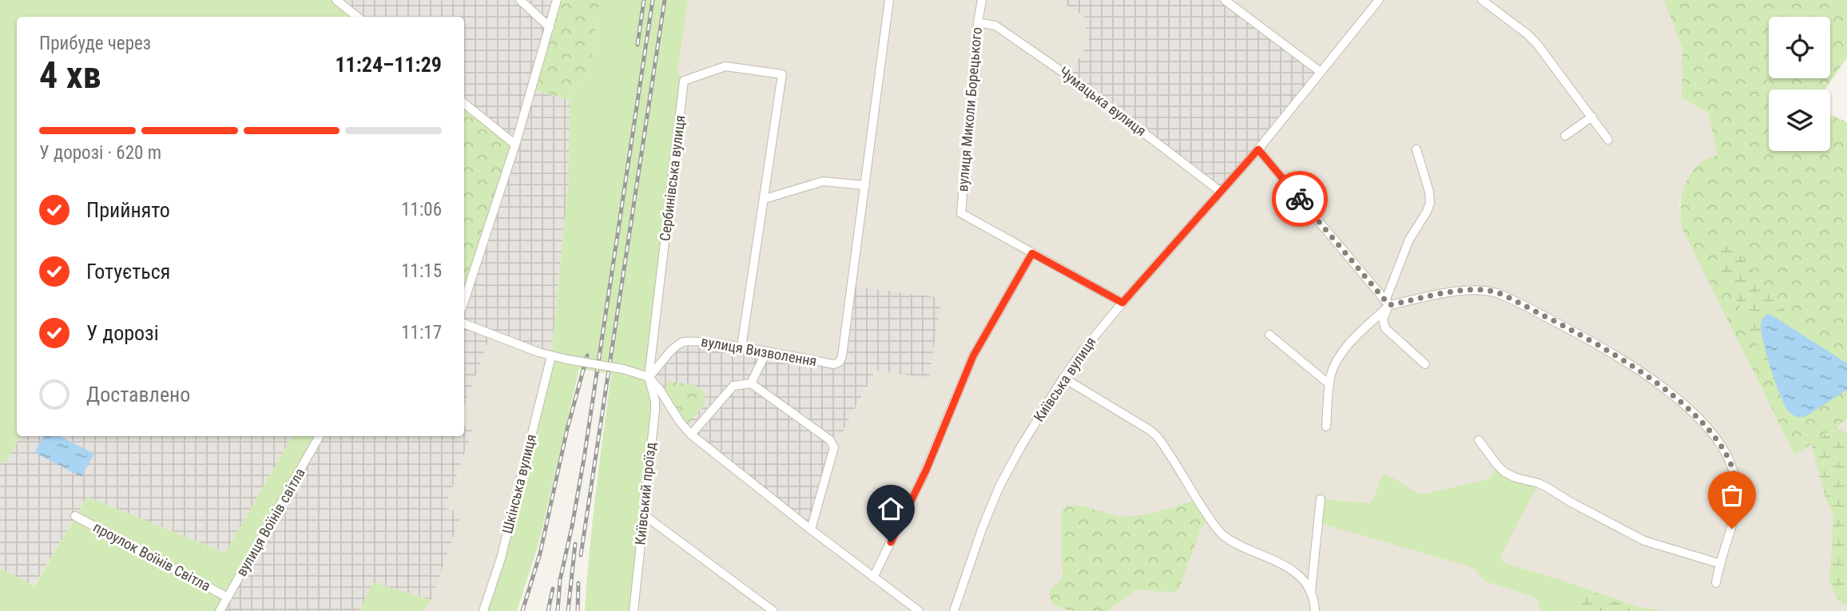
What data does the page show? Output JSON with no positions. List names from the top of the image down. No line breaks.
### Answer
{"streets":{"street":["Чумацька вулиця","вулиця Миколи Борецького","Сербинівська вулиця","вулиця Визволення","Київська вулиця","Шкінська вулиця","Київський проїзд","вулиця Воїнів світла","проулок Воїнів Світла"]},"crossings":[["Чумацька вулиця","вулиця Миколи Борецького"],["Чумацька вулиця","Київська вулиця"],["Сербинівська вулиця","вулиця Визволення"],["Сербинівська вулиця","Київський проїзд"],["вулиця Визволення","Київський проїзд"],["вулиця Воїнів світла","проулок Воїнів Світла"]],"page":{"heading":["4 хв","Прибуде через","11:24–11:29"],"bar":"У дорозі · 620 m","list":[["Прийнято","11:06"],["Готується","11:15"],["У дорозі","11:17"],"Доставлено"]}}
